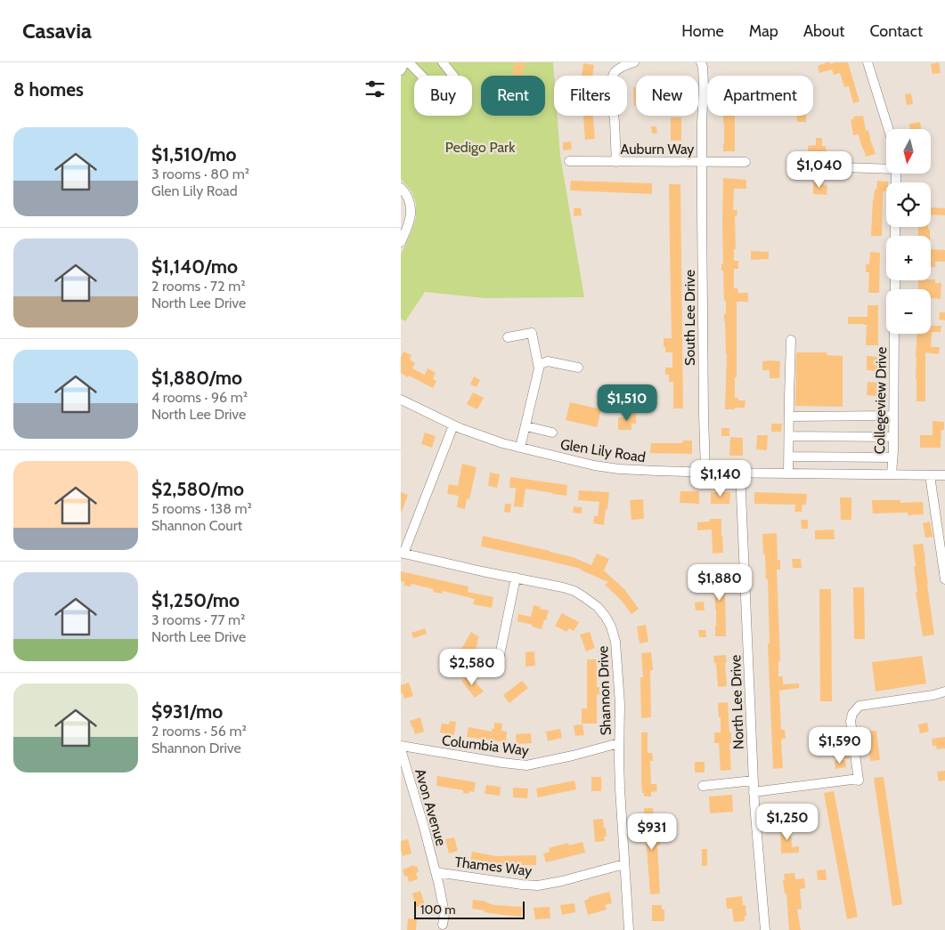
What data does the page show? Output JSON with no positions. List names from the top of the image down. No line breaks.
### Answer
{"streets":{"street":["Auburn Way","South Lee Drive","Collegeview Drive","Glen Lily Road","Shannon Drive","North Lee Drive","Columbia Way","Avon Avenue","Thames Way"]},"crossings":[["Auburn Way","South Lee Drive"],["South Lee Drive","Glen Lily Road"],["Collegeview Drive","Glen Lily Road"],["Glen Lily Road","North Lee Drive"],["Shannon Drive","Columbia Way"],["Shannon Drive","Thames Way"],["Columbia Way","Avon Avenue"],["Avon Avenue","Thames Way"]],"parks":["Pedigo Park"],"scale_bar":"100 m","north":"bottom","page":{"header":"Casavia","nav":["Home","Map","About","Contact"],"heading":"8 homes","chip":["Buy","Rent","Filters","New","Apartment"],"list":[{"name":"$1,510/mo","note":"3 rooms · 80 m² · Glen Lily Road"},{"name":"$1,140/mo","note":"2 rooms · 72 m² · North Lee Drive"},{"name":"$1,880/mo","note":"4 rooms · 96 m² · North Lee Drive"},{"name":"$2,580/mo","note":"5 rooms · 138 m² · Shannon Court"},{"name":"$1,250/mo","note":"3 rooms · 77 m² · North Lee Drive"},{"name":"$931/mo","note":"2 rooms · 56 m² · Shannon Drive"}],"map_buttons":["+","−"],"price":["$1,040","$1,510","$1,140","$1,880","$2,580","$1,590","$1,250","$931"],"scale":"100 m"}}
